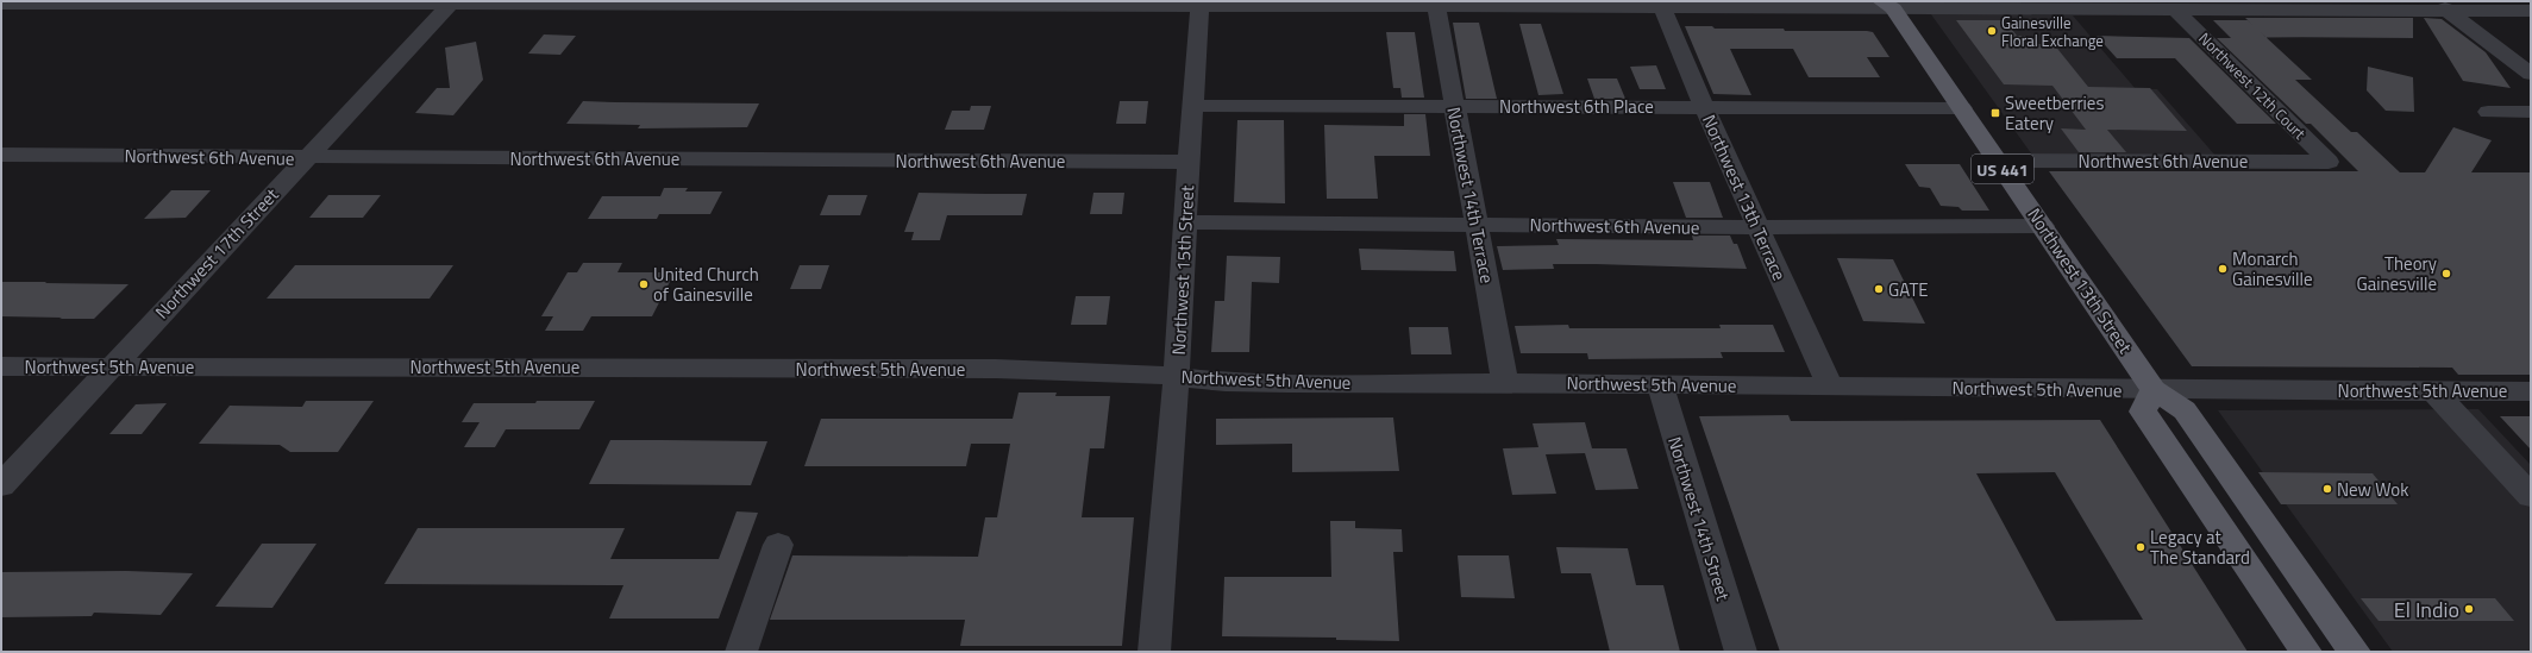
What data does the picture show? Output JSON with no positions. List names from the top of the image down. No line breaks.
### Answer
{"streets":{"main road":["US 441","Northwest 13th Street"],"street":["Northwest 12th Court","Northwest 6th Place","Northwest 6th Avenue","Northwest 14th Terrace","Northwest 13th Terrace","Northwest 17th Street","Northwest 15th Street","Northwest 5th Avenue","Northwest 14th Street"]},"crossings":[["Northwest 12th Court","Northwest 6th Avenue"],["Northwest 6th Place","Northwest 14th Terrace"],["Northwest 6th Place","Northwest 13th Terrace"],["Northwest 6th Place","Northwest 15th Street"],["Northwest 6th Place","Northwest 13th Street"],["Northwest 6th Avenue","Northwest 14th Terrace"],["Northwest 6th Avenue","Northwest 13th Terrace"],["Northwest 6th Avenue","Northwest 17th Street"],["Northwest 6th Avenue","Northwest 15th Street"],["Northwest 6th Avenue","Northwest 13th Street"],["Northwest 14th Terrace","Northwest 5th Avenue"],["Northwest 13th Terrace","Northwest 5th Avenue"],["Northwest 17th Street","Northwest 5th Avenue"],["Northwest 15th Street","Northwest 5th Avenue"],["Northwest 13th Street","Northwest 5th Avenue"],["Northwest 5th Avenue","Northwest 14th Street"]],"places":{"other":["Gainesville Floral Exchange","Monarch Gainesville","Theory Gainesville","United Church of Gainesville","GATE","New Wok","Legacy at The Standard","El Indio"],"transit":["Sweetberries Eatery"]}}
